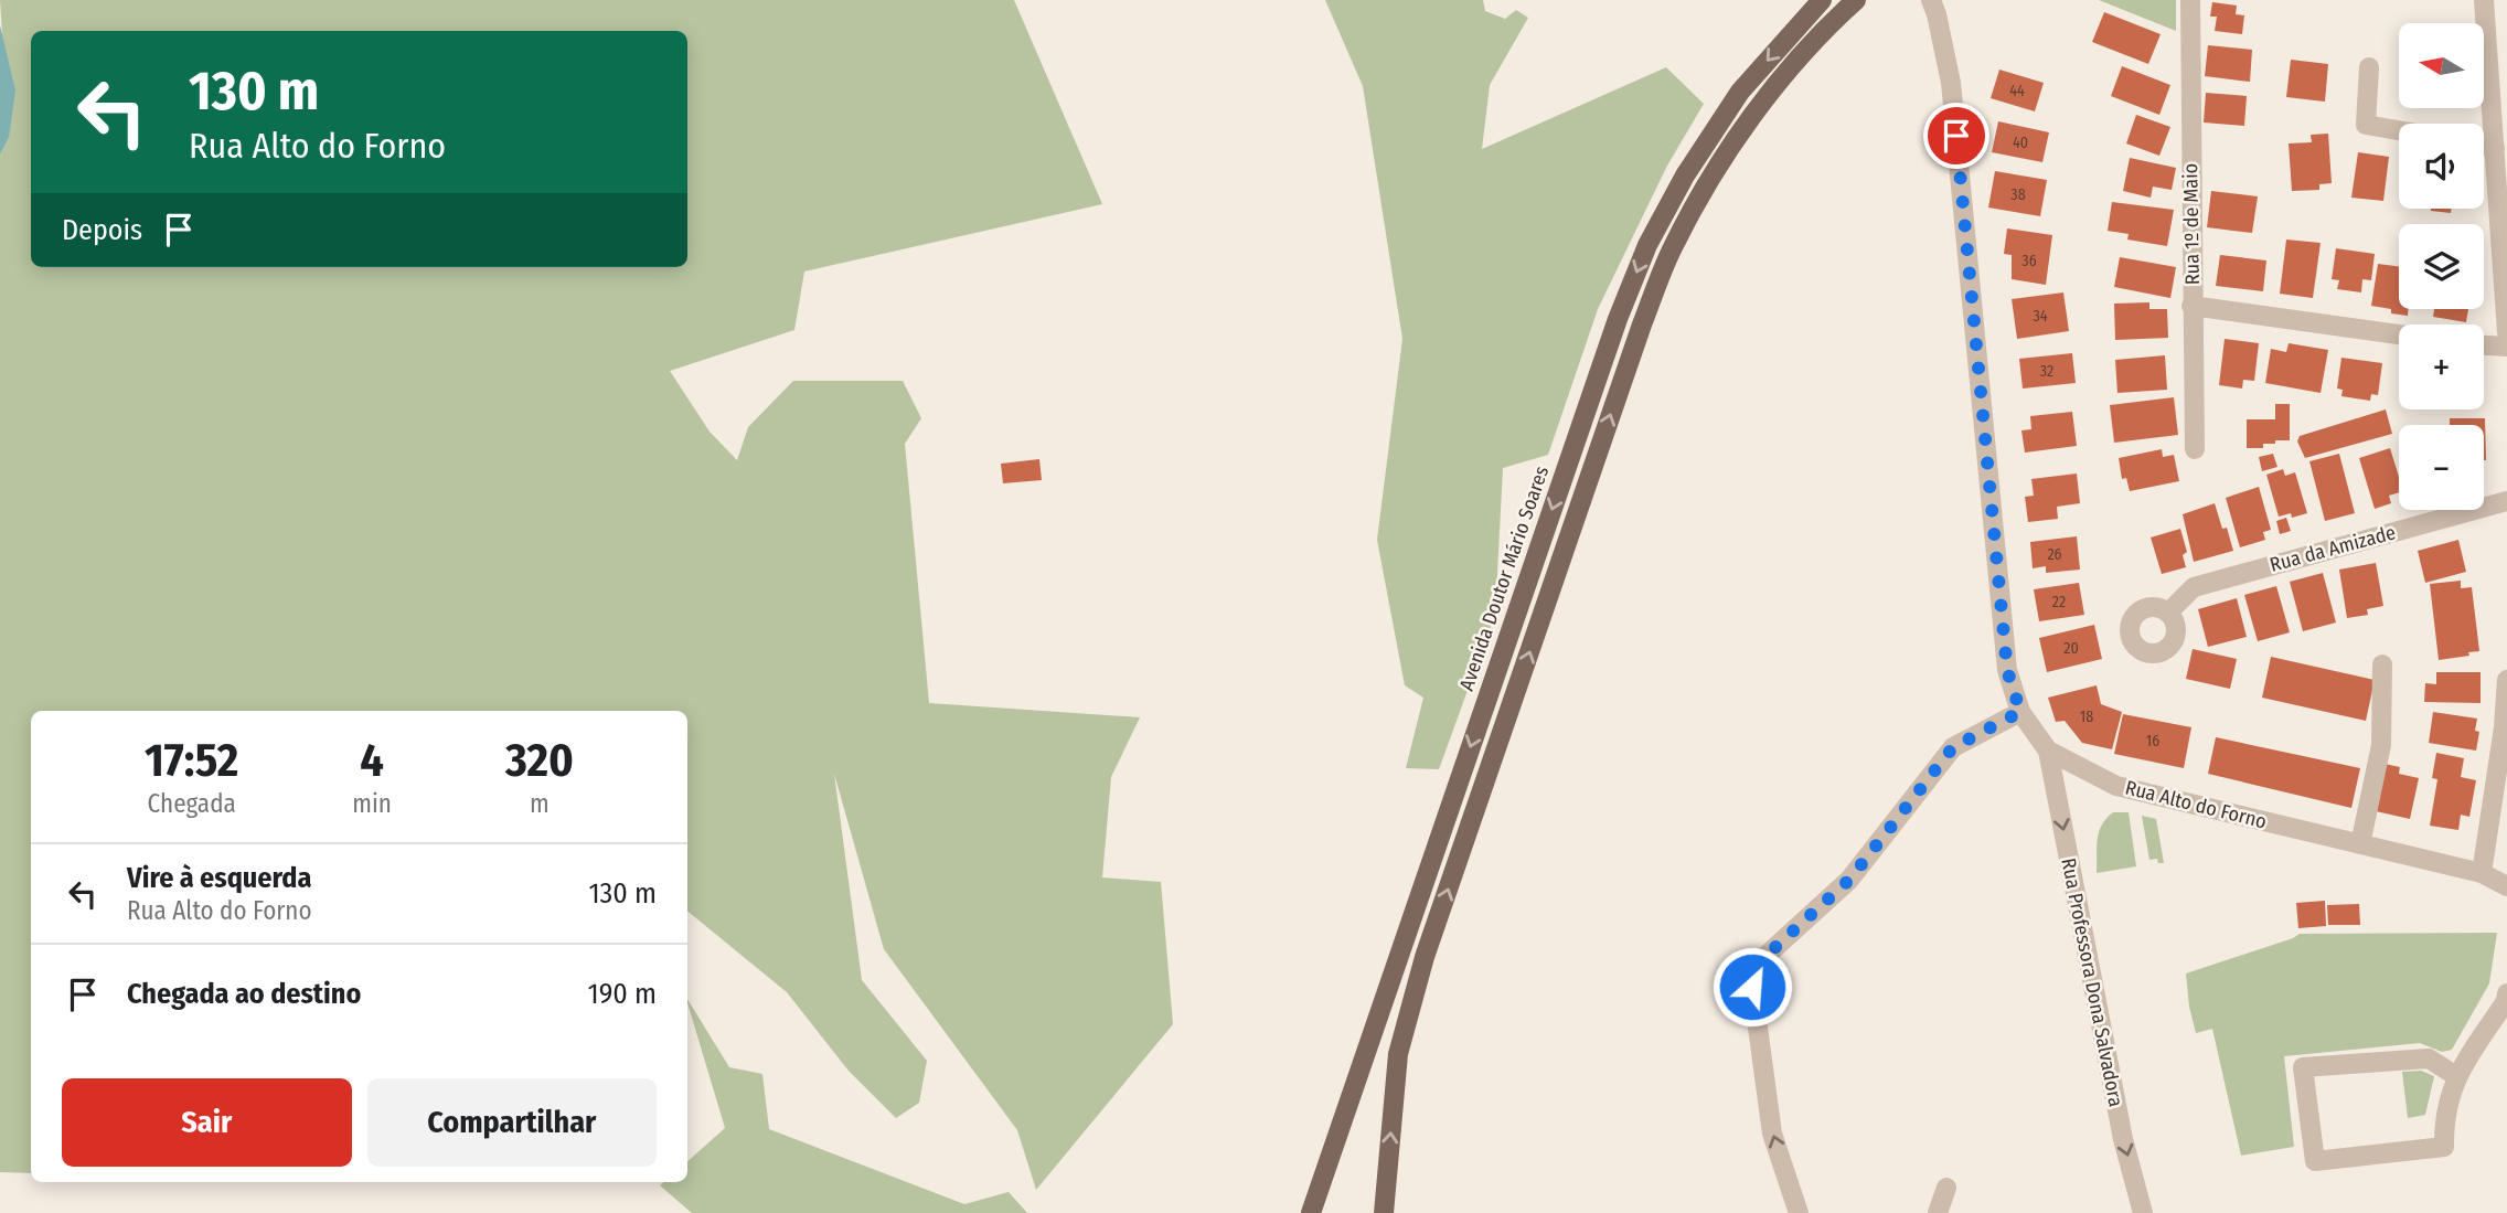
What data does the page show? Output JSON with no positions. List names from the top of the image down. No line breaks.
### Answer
{"streets":{"main road":["Avenida Doutor Mário Soares"],"street":["Rua 1º de Maio","Rua da Amizade","Rua Alto do Forno","Rua Professora Dona Salvadora"]},"crossings":[["Rua Alto do Forno","Rua Professora Dona Salvadora"]],"one_way":["Rua Professora Dona Salvadora"],"house_numbers":["44","40","38","36","34","32","26","22","20","18","16"],"north":"left","page":{"map_buttons":["+","−"],"turn":["130 m","Rua Alto do Forno"],"then":"Depois","eta":["17:52","Chegada","4","min","320","m"],"list":[{"name":"Vire à esquerda","note":"Rua Alto do Forno","value":"130 m"},{"name":"Chegada ao destino","value":"190 m"}],"buttons":["Sair","Compartilhar"]}}
